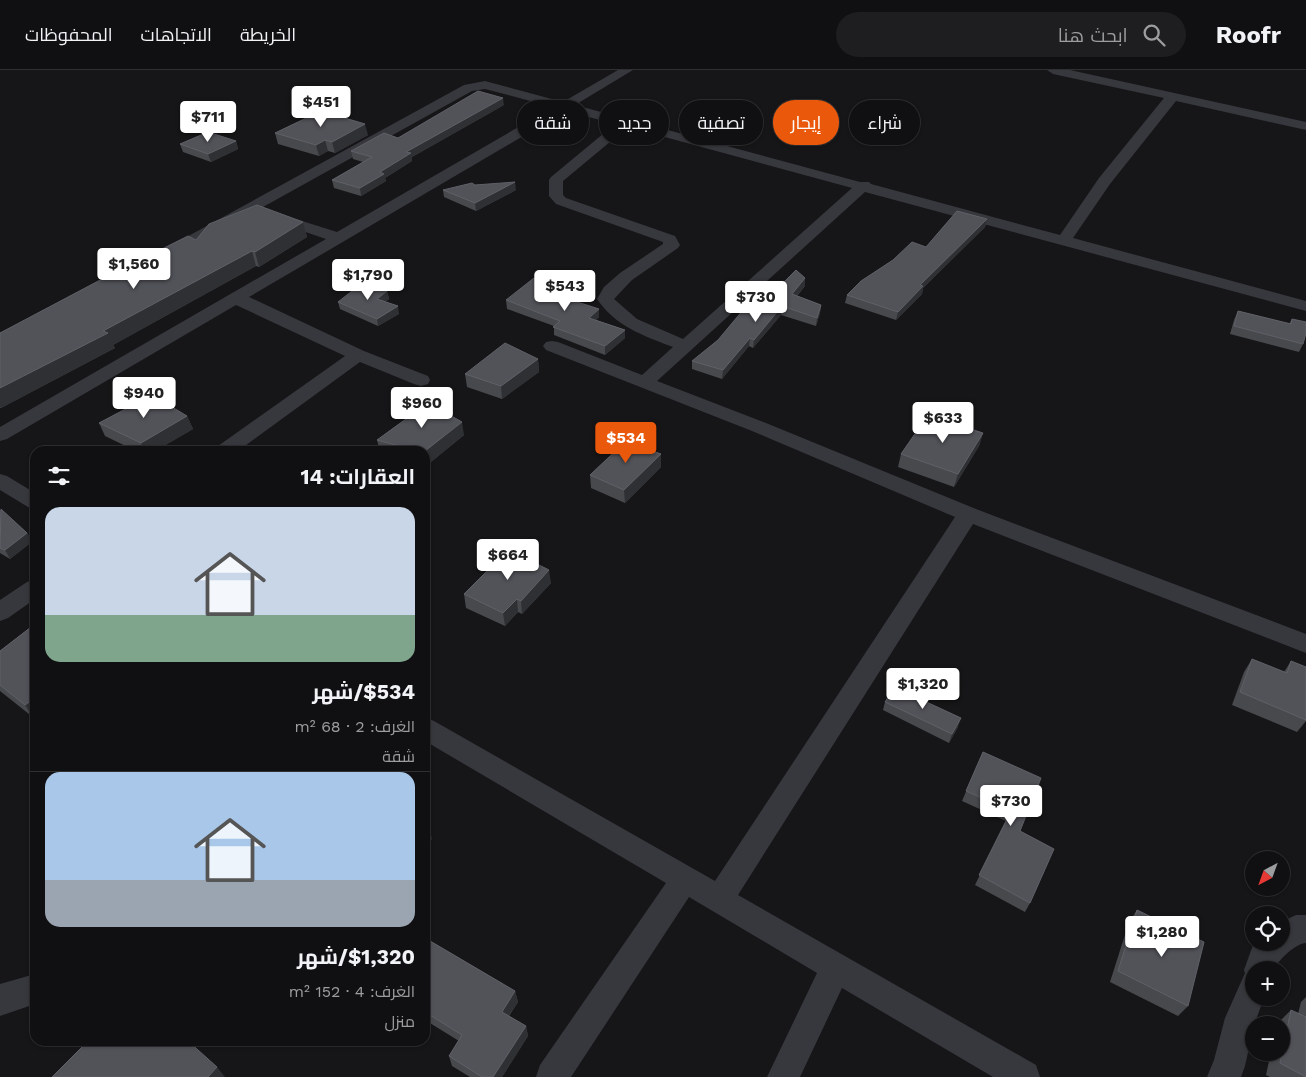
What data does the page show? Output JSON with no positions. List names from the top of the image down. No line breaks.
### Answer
{"north":"bottom left","page":{"header":"Roofr","search":"ابحث هنا","nav":["الخريطة","الاتجاهات","المحفوظات"],"price":["$451","$711","$1,560","$1,790","$543","$730","$940","$960","$633","$534","$664","$1,320","$730","$1,280"],"chip":["شراء","إيجار","تصفية","جديد","شقة"],"heading":"العقارات: 14","list":[{"name":"$534/شهر","note":"الغرف: 2 · 68 m² · شقة"},{"name":"$1,320/شهر","note":"الغرف: 4 · 152 m² · منزل"}],"map_buttons":["+","−"]}}
